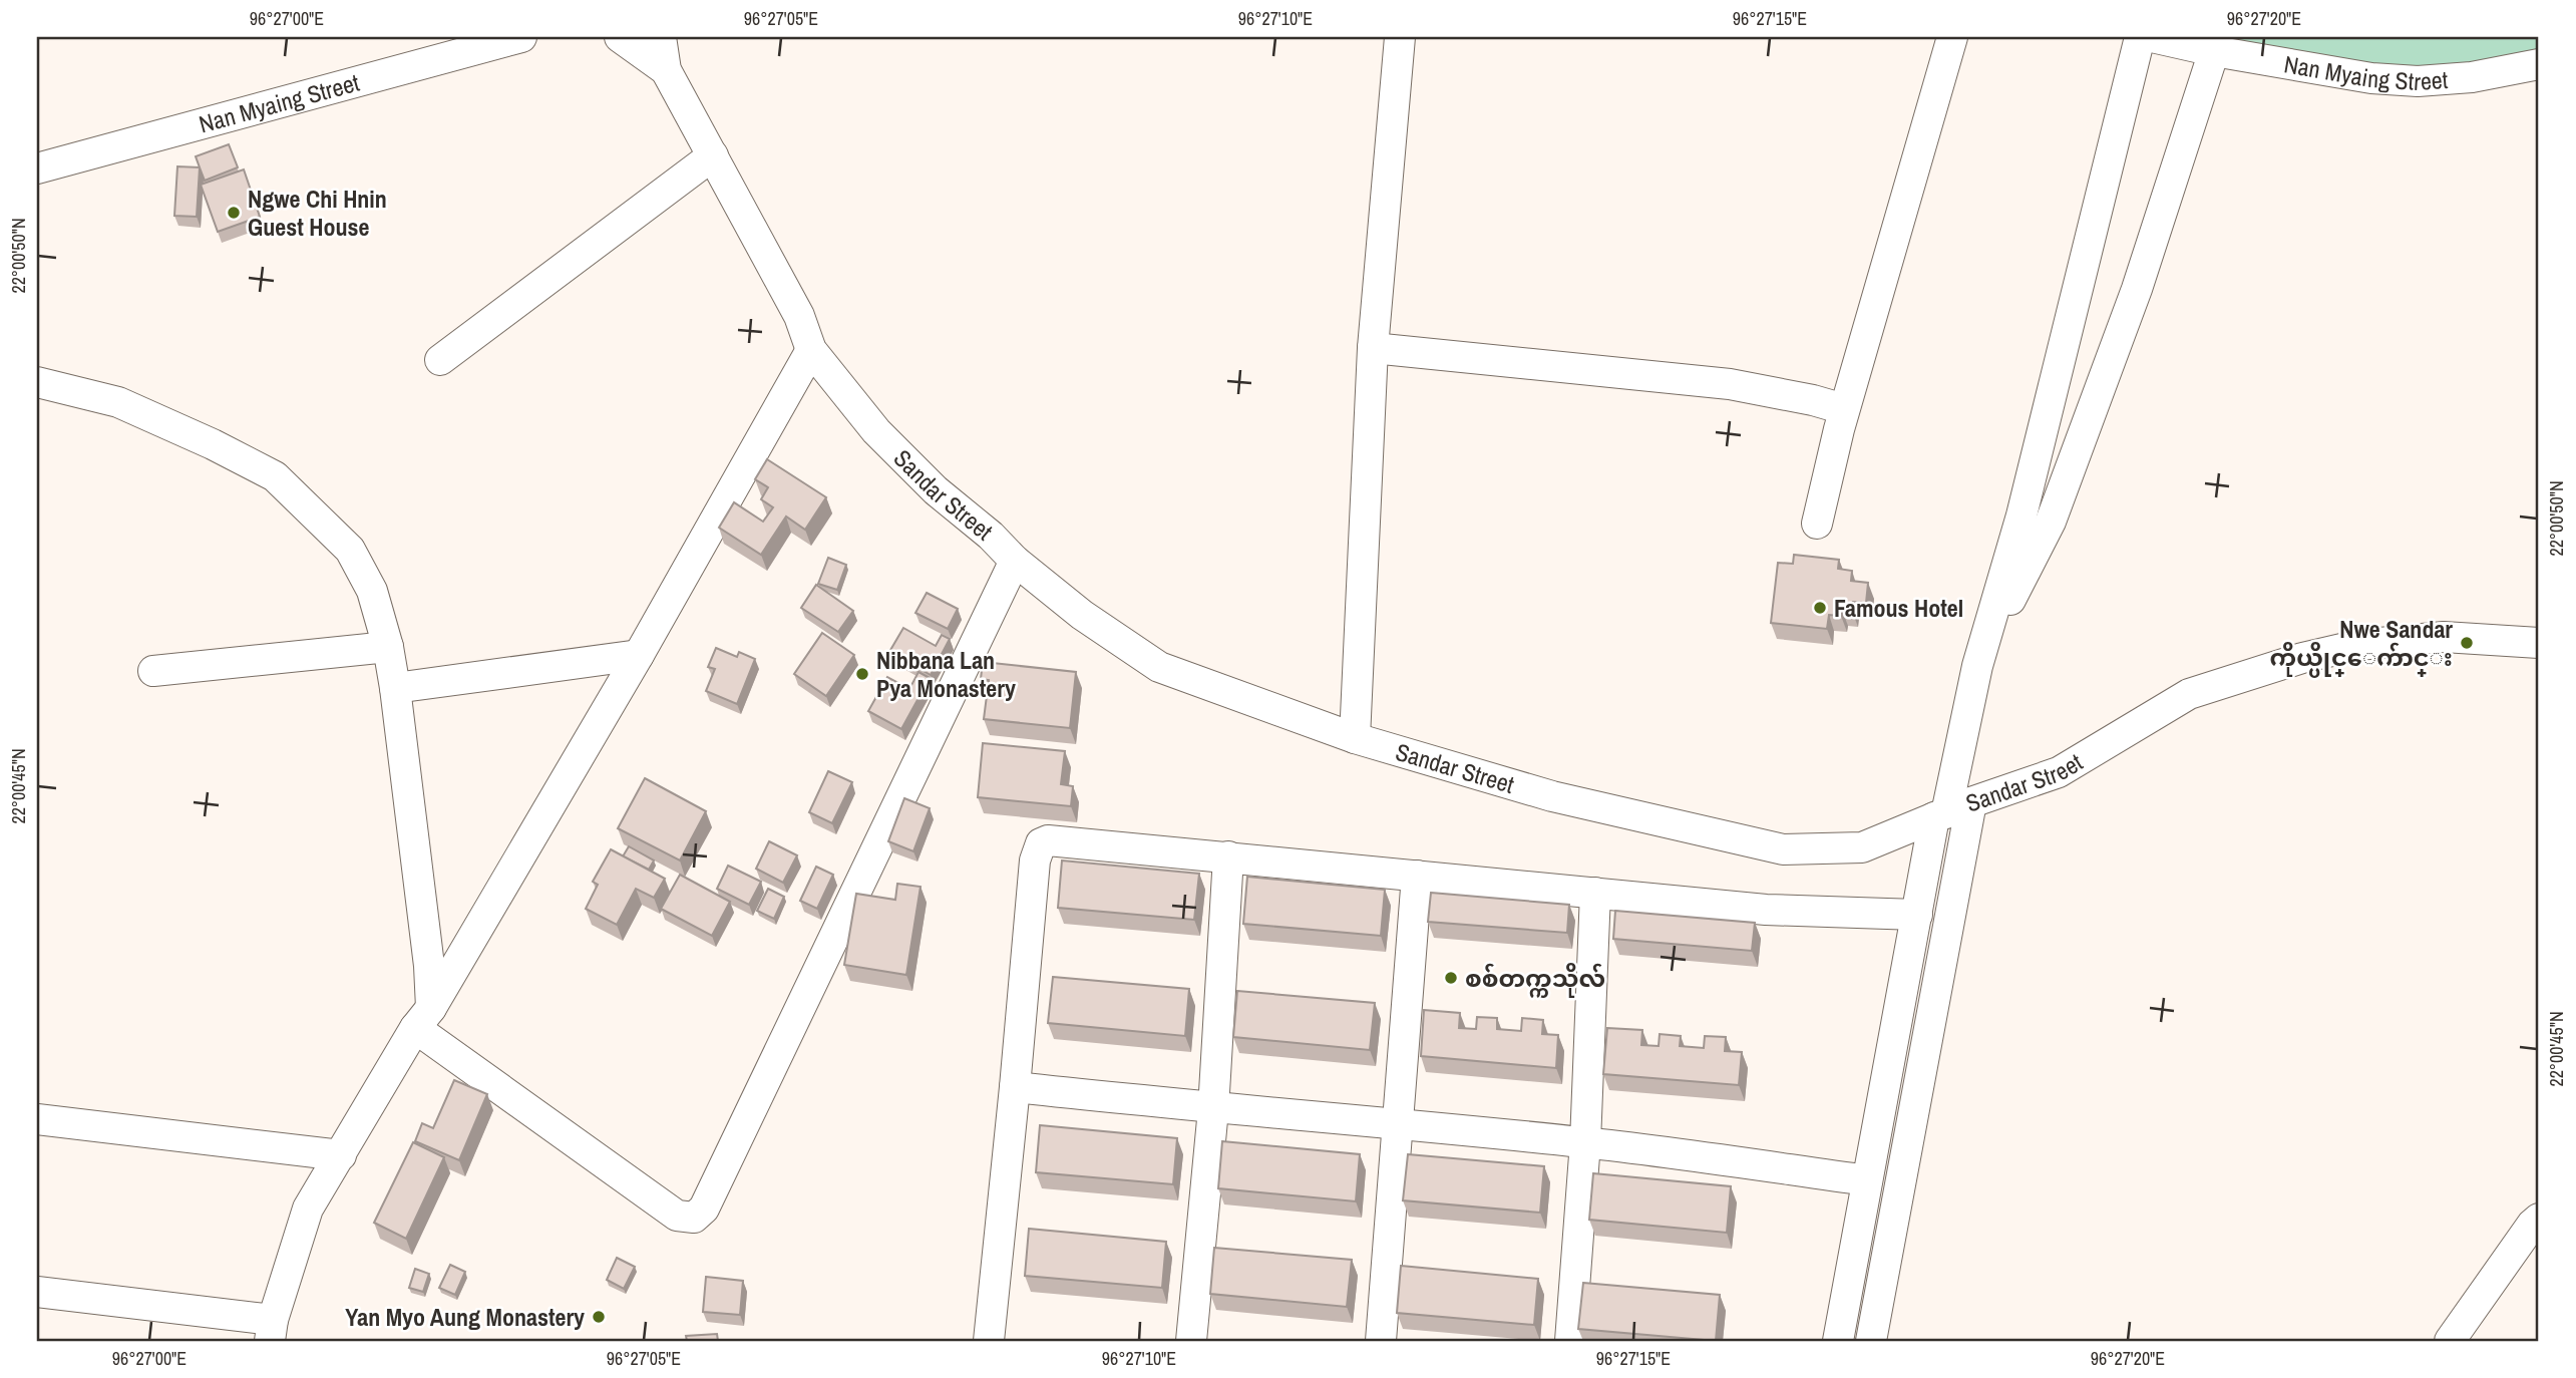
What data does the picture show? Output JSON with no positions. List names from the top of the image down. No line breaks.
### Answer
{"streets":{"street":["Nan Myaing Street","Sandar Street"]},"places":["Ngwe Chi Hnin Guest House","Famous Hotel","Nwe Sandar ကိုယ္ပိုင္ေက်ာင္း","Nibbana Lan Pya Monastery","စစ်‌တက္ကသိုလ်","Yan Myo Aung Monastery"],"coordinates":["96°27'00\"E","96°27'05\"E","96°27'10\"E","96°27'15\"E","96°27'20\"E","22°00'50\"N","22°00'45\"N"]}
